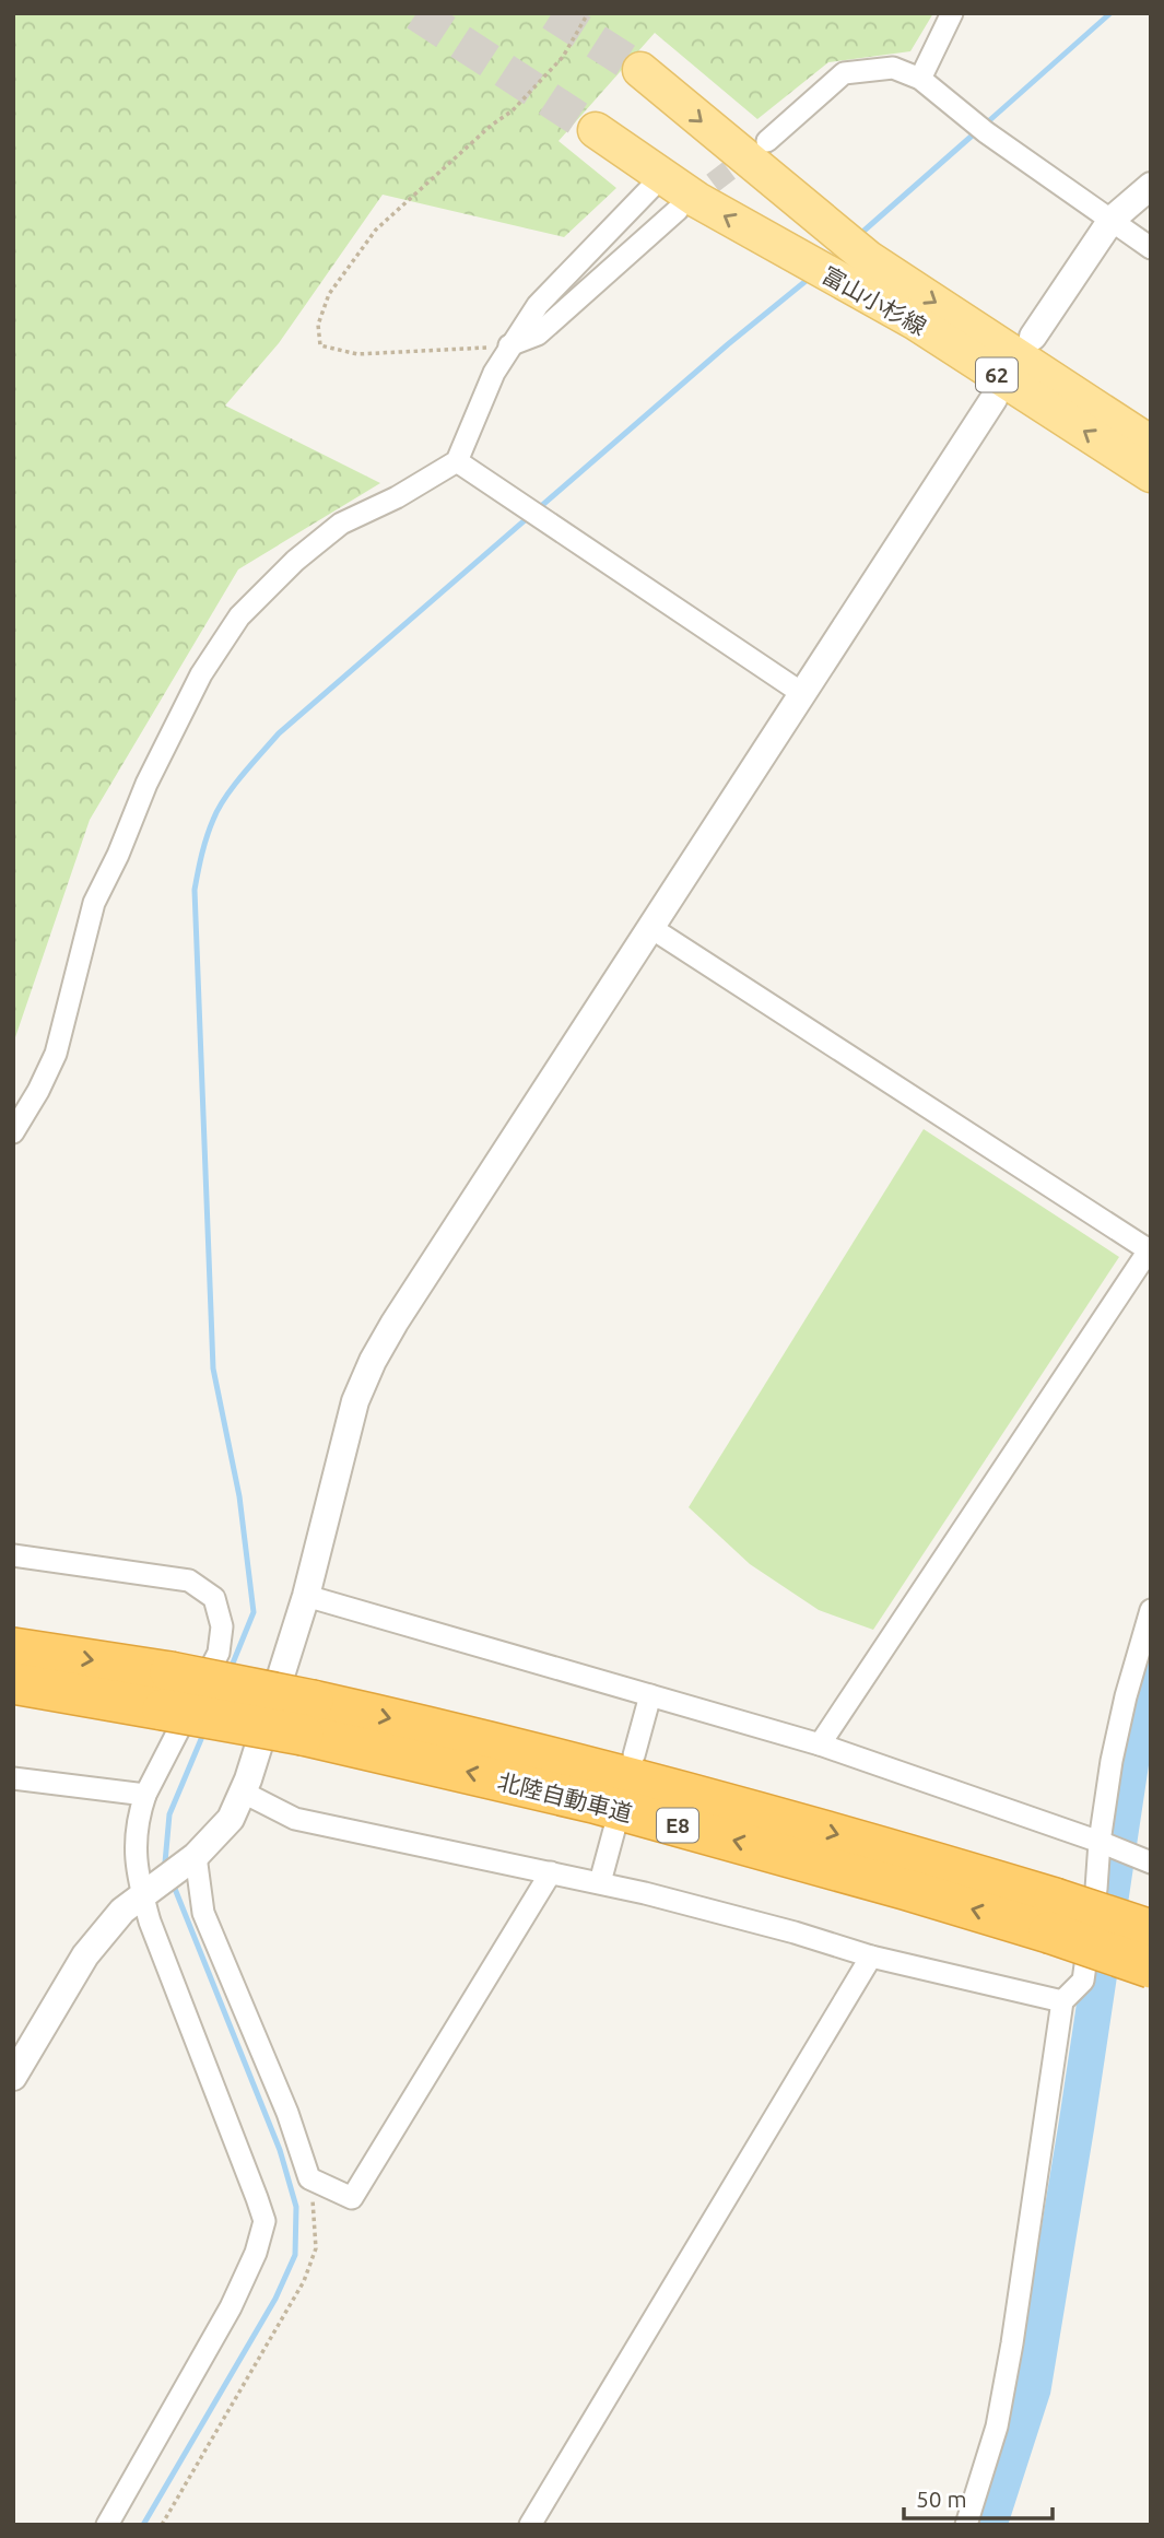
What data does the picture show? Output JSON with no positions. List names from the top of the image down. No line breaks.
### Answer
{"streets":{"highway":["北陸自動車道","E8"],"main road":["富山小杉線","62"]},"scale_bar":"50 m"}
